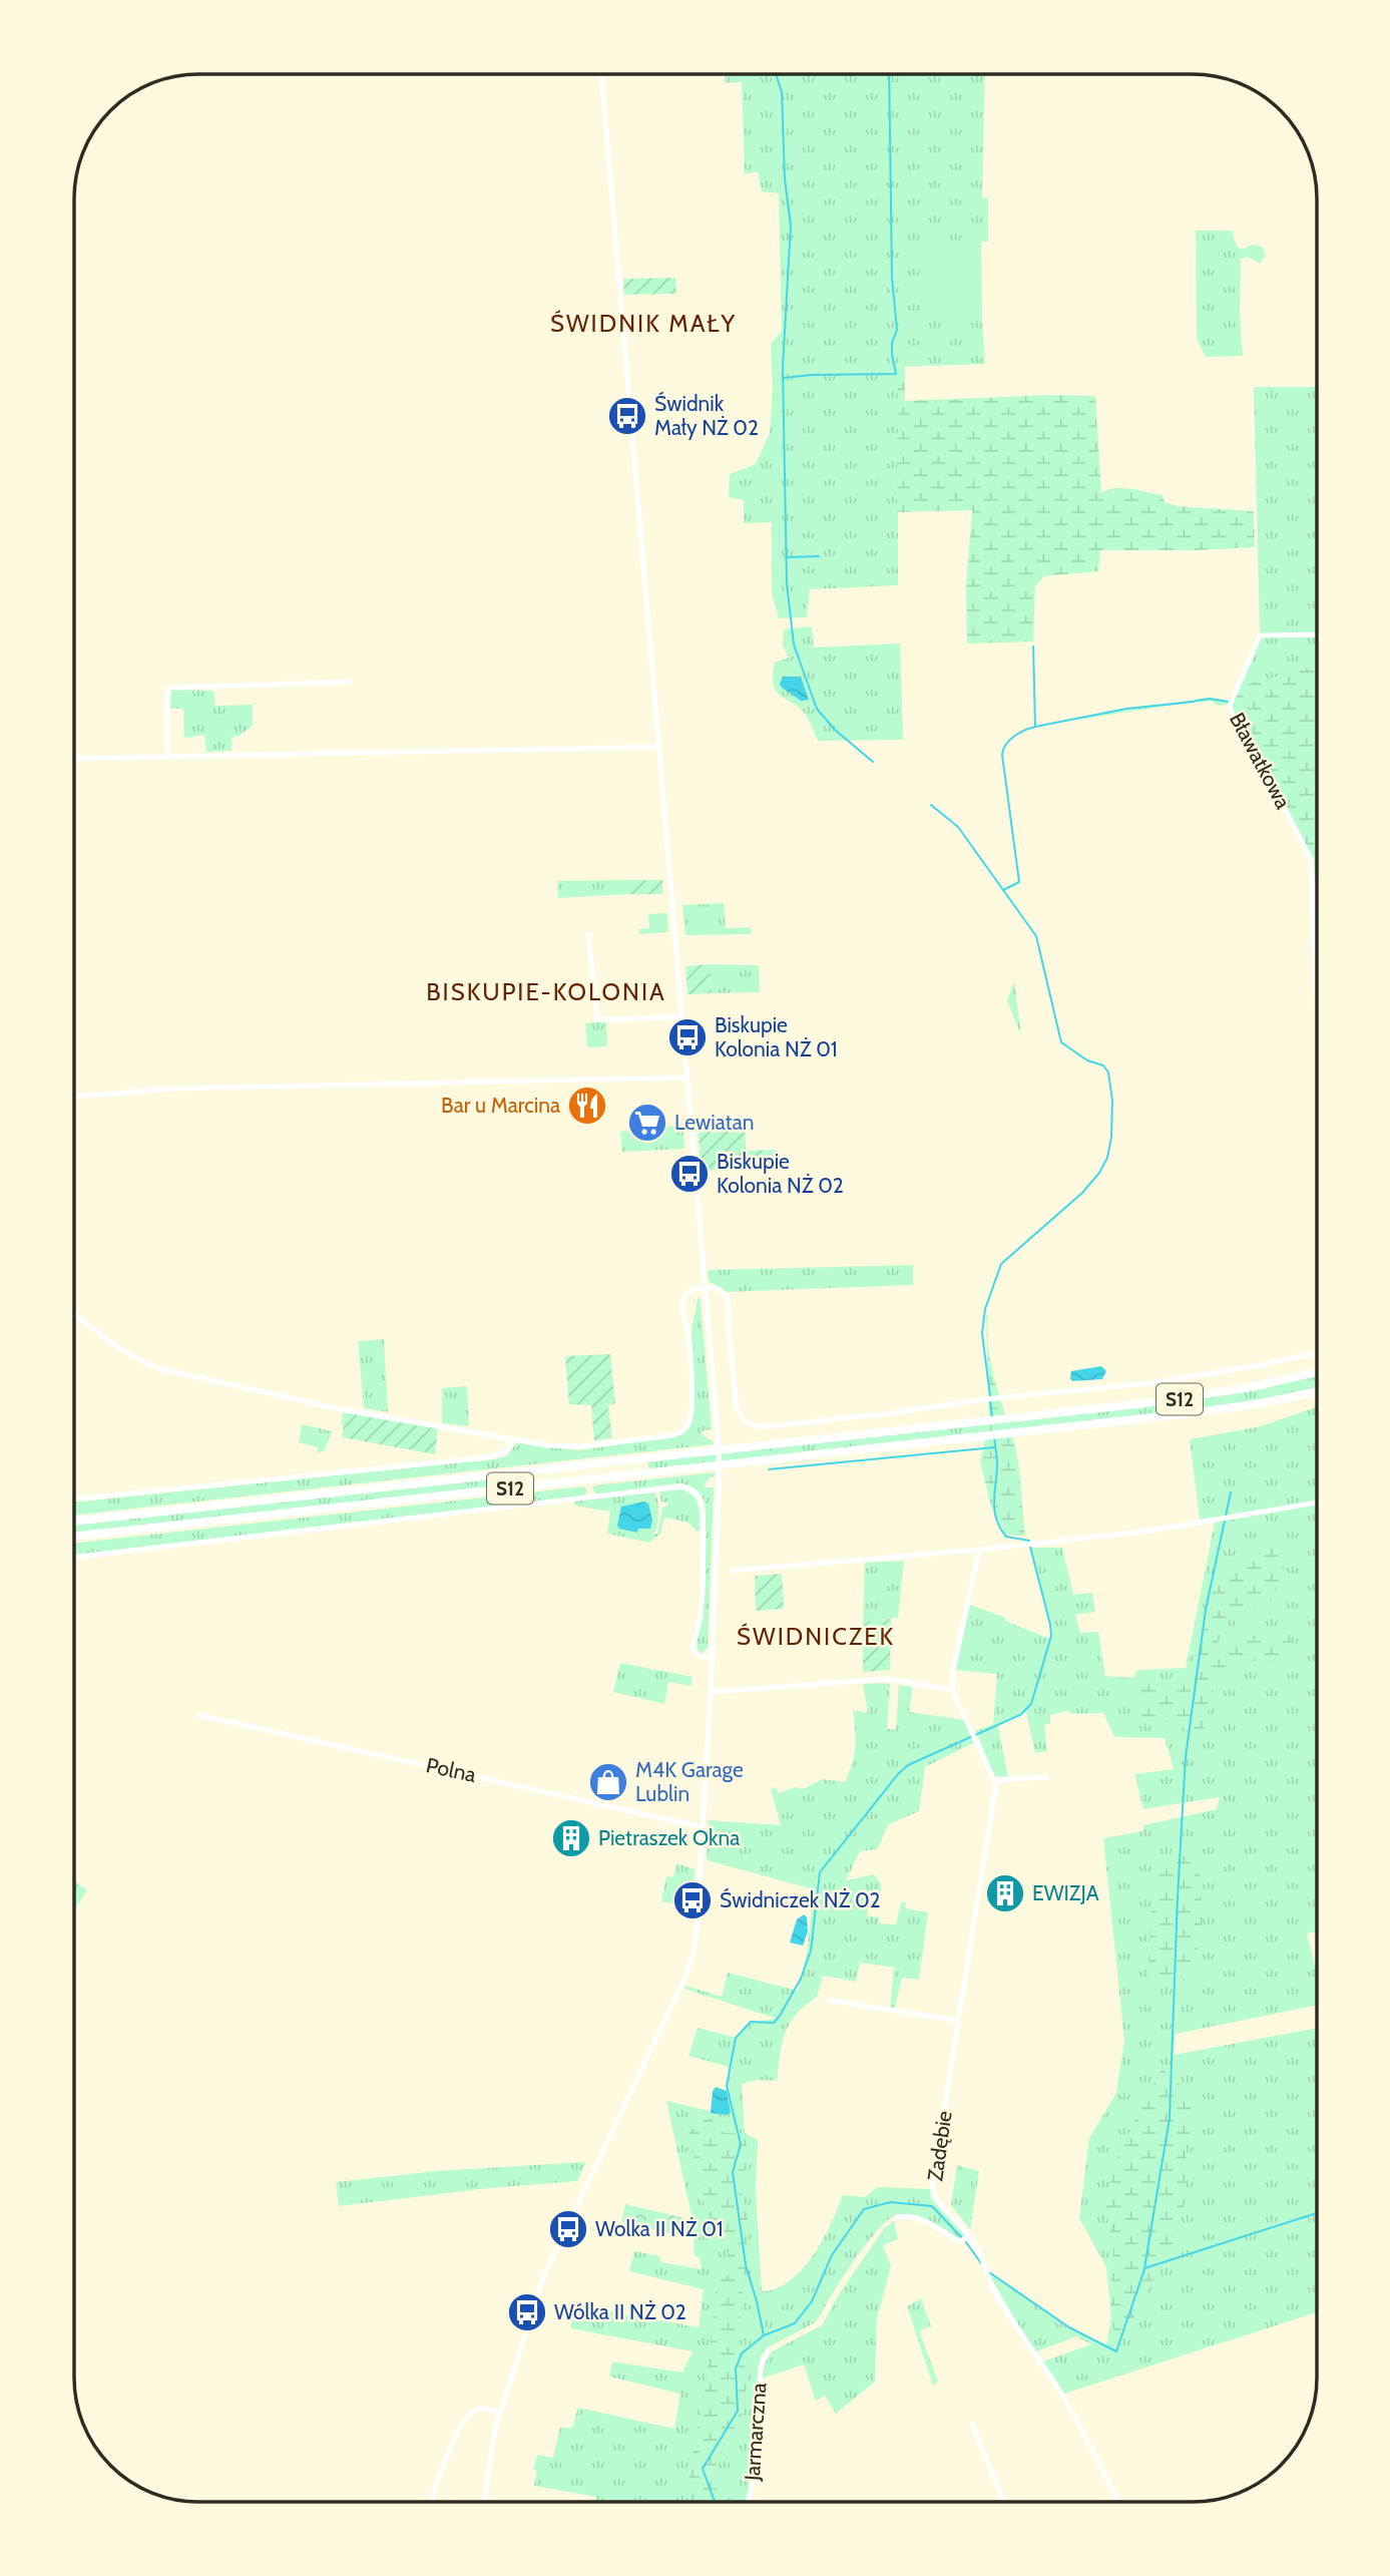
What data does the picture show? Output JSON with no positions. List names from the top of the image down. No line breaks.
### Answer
{"streets":{"highway":["S12"],"street":["Bławatkowa","Polna","Zadębie","Jarmarczna"]},"districts":["ŚWIDNIK MAŁY","BISKUPIE-KOLONIA","ŚWIDNICZEK"],"places":{"bus stop":["Świdnik Mały NŻ 02","Biskupie Kolonia NŻ 01","Biskupie Kolonia NŻ 02","Świdniczek NŻ 02","Wolka II NŻ 01","Wólka II NŻ 02"],"restaurant":["Bar u Marcina"],"supermarket":["Lewiatan"],"shop":["M4K Garage Lublin"],"building":["Pietraszek Okna","EWIZJA"]}}
